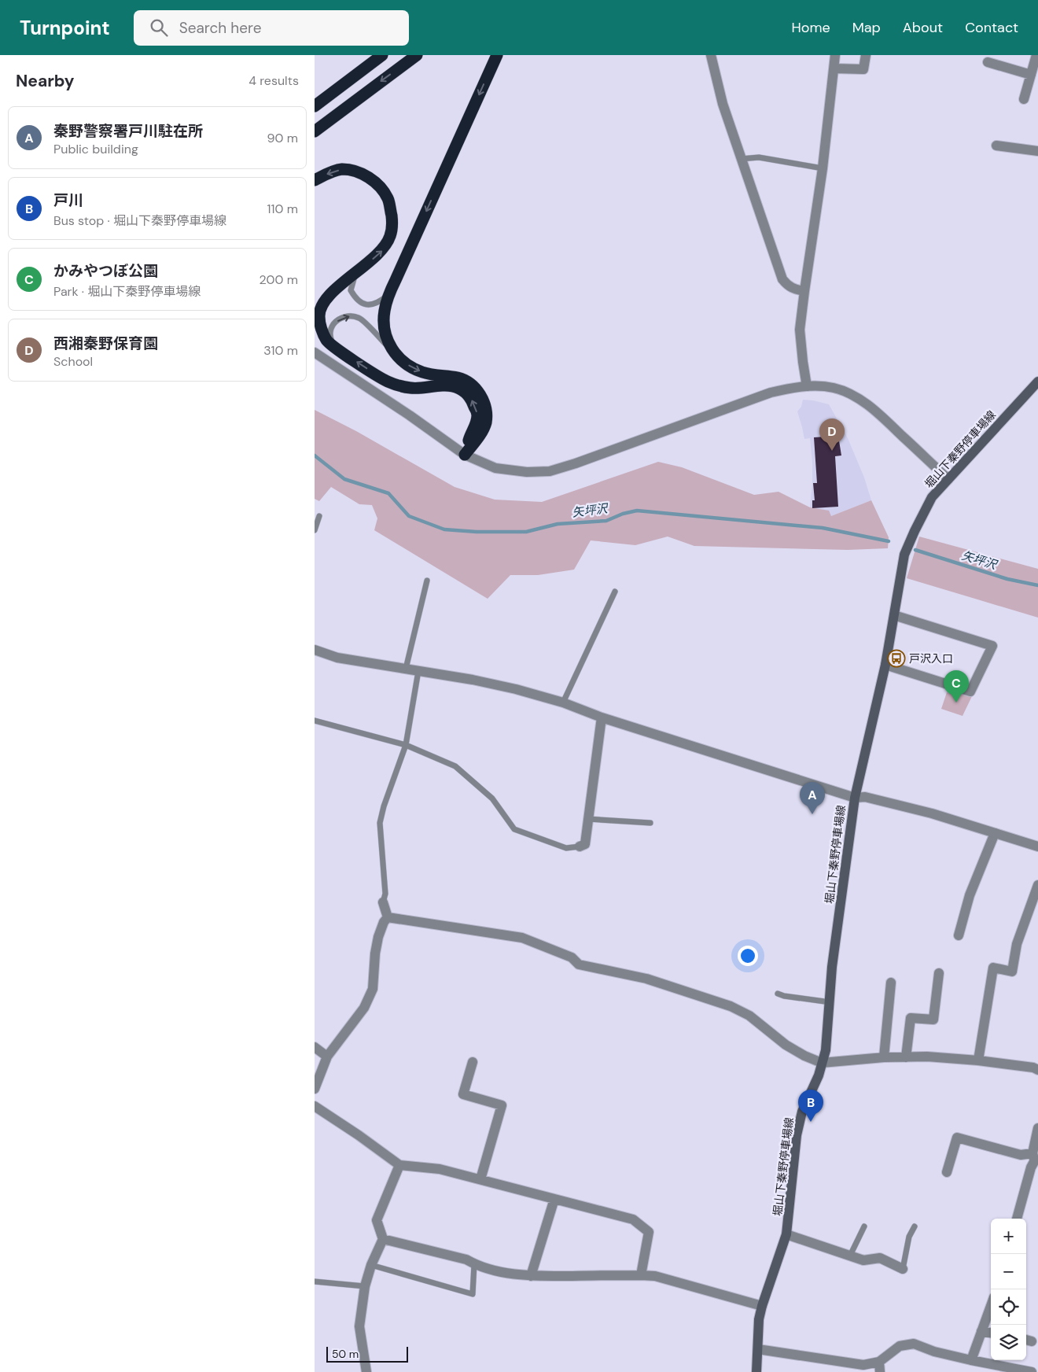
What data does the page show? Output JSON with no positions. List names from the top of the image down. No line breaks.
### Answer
{"streets":{"main road":["堀山下秦野停車場線"]},"water":["矢坪沢"],"places":{"bus stop":["戸沢入口"]},"scale_bar":"50 m","page":{"header":"Turnpoint","search":"Search here","nav":["Home","Map","About","Contact"],"heading":["Nearby","4 results"],"list":[{"mark":"A","name":"秦野警察署戸川駐在所","note":"Public building","value":"90 m"},{"mark":"B","name":"戸川","note":"Bus stop · 堀山下秦野停車場線","value":"110 m"},{"mark":"C","name":"かみやつぼ公園","note":"Park · 堀山下秦野停車場線","value":"200 m"},{"mark":"D","name":"西湘秦野保育園","note":"School","value":"310 m"}],"pins":["D","C","A","B"],"map_buttons":["+","−"],"scale":"50 m"}}
